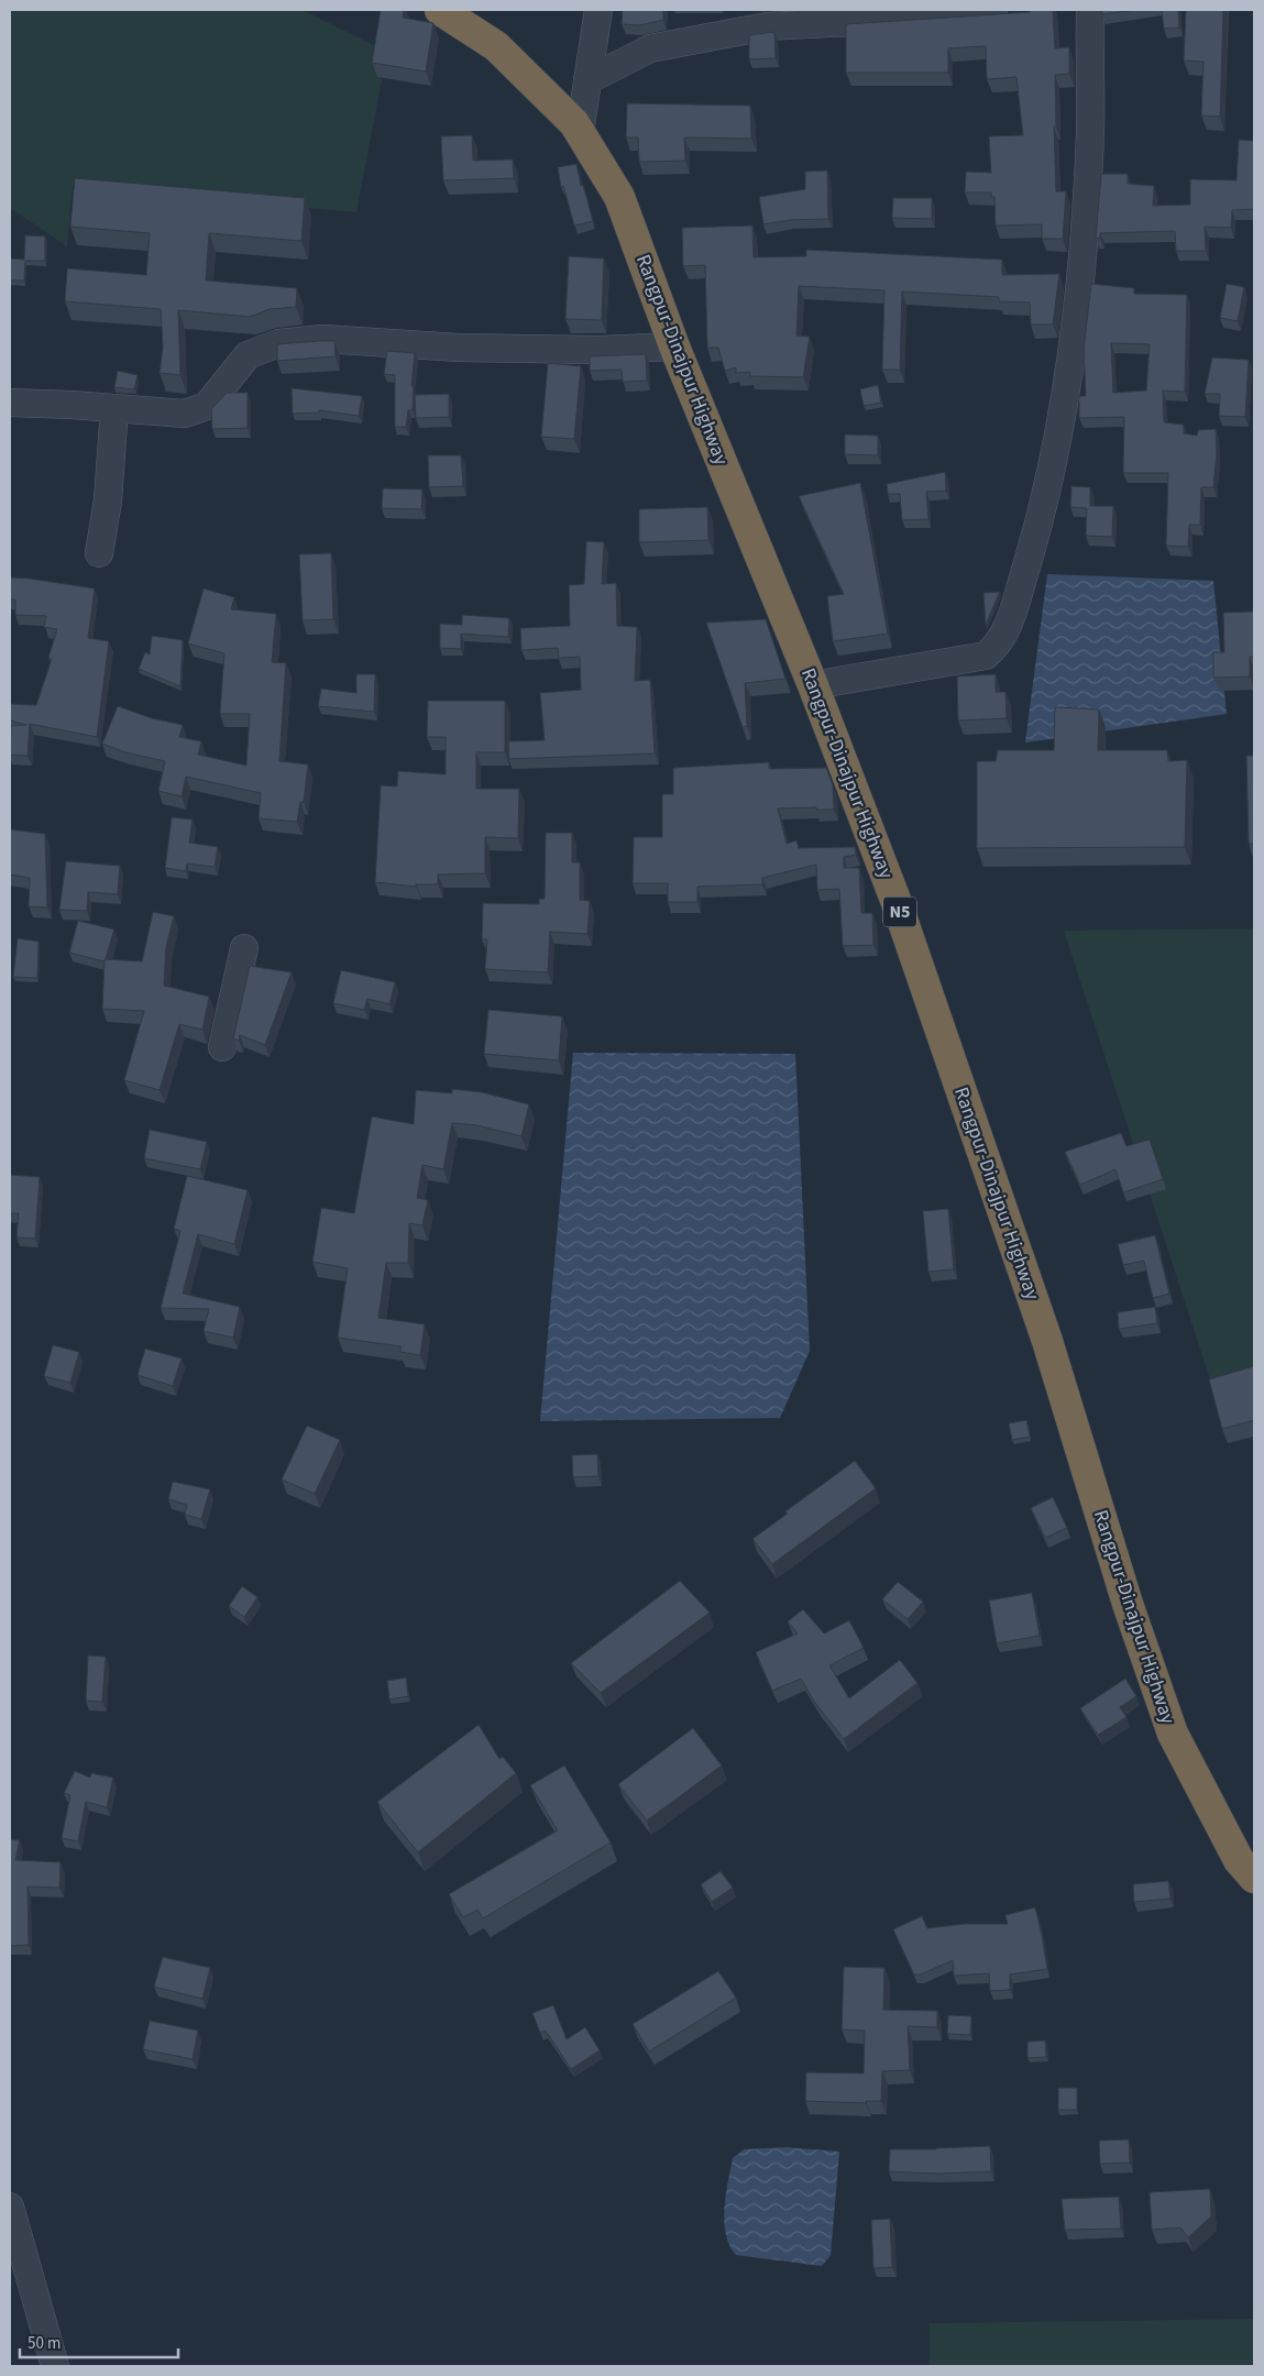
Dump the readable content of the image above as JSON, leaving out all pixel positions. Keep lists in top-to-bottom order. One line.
{"streets":{"highway":["Rangpur-Dinajpur Highway","N5"]},"scale_bar":"50 m"}
